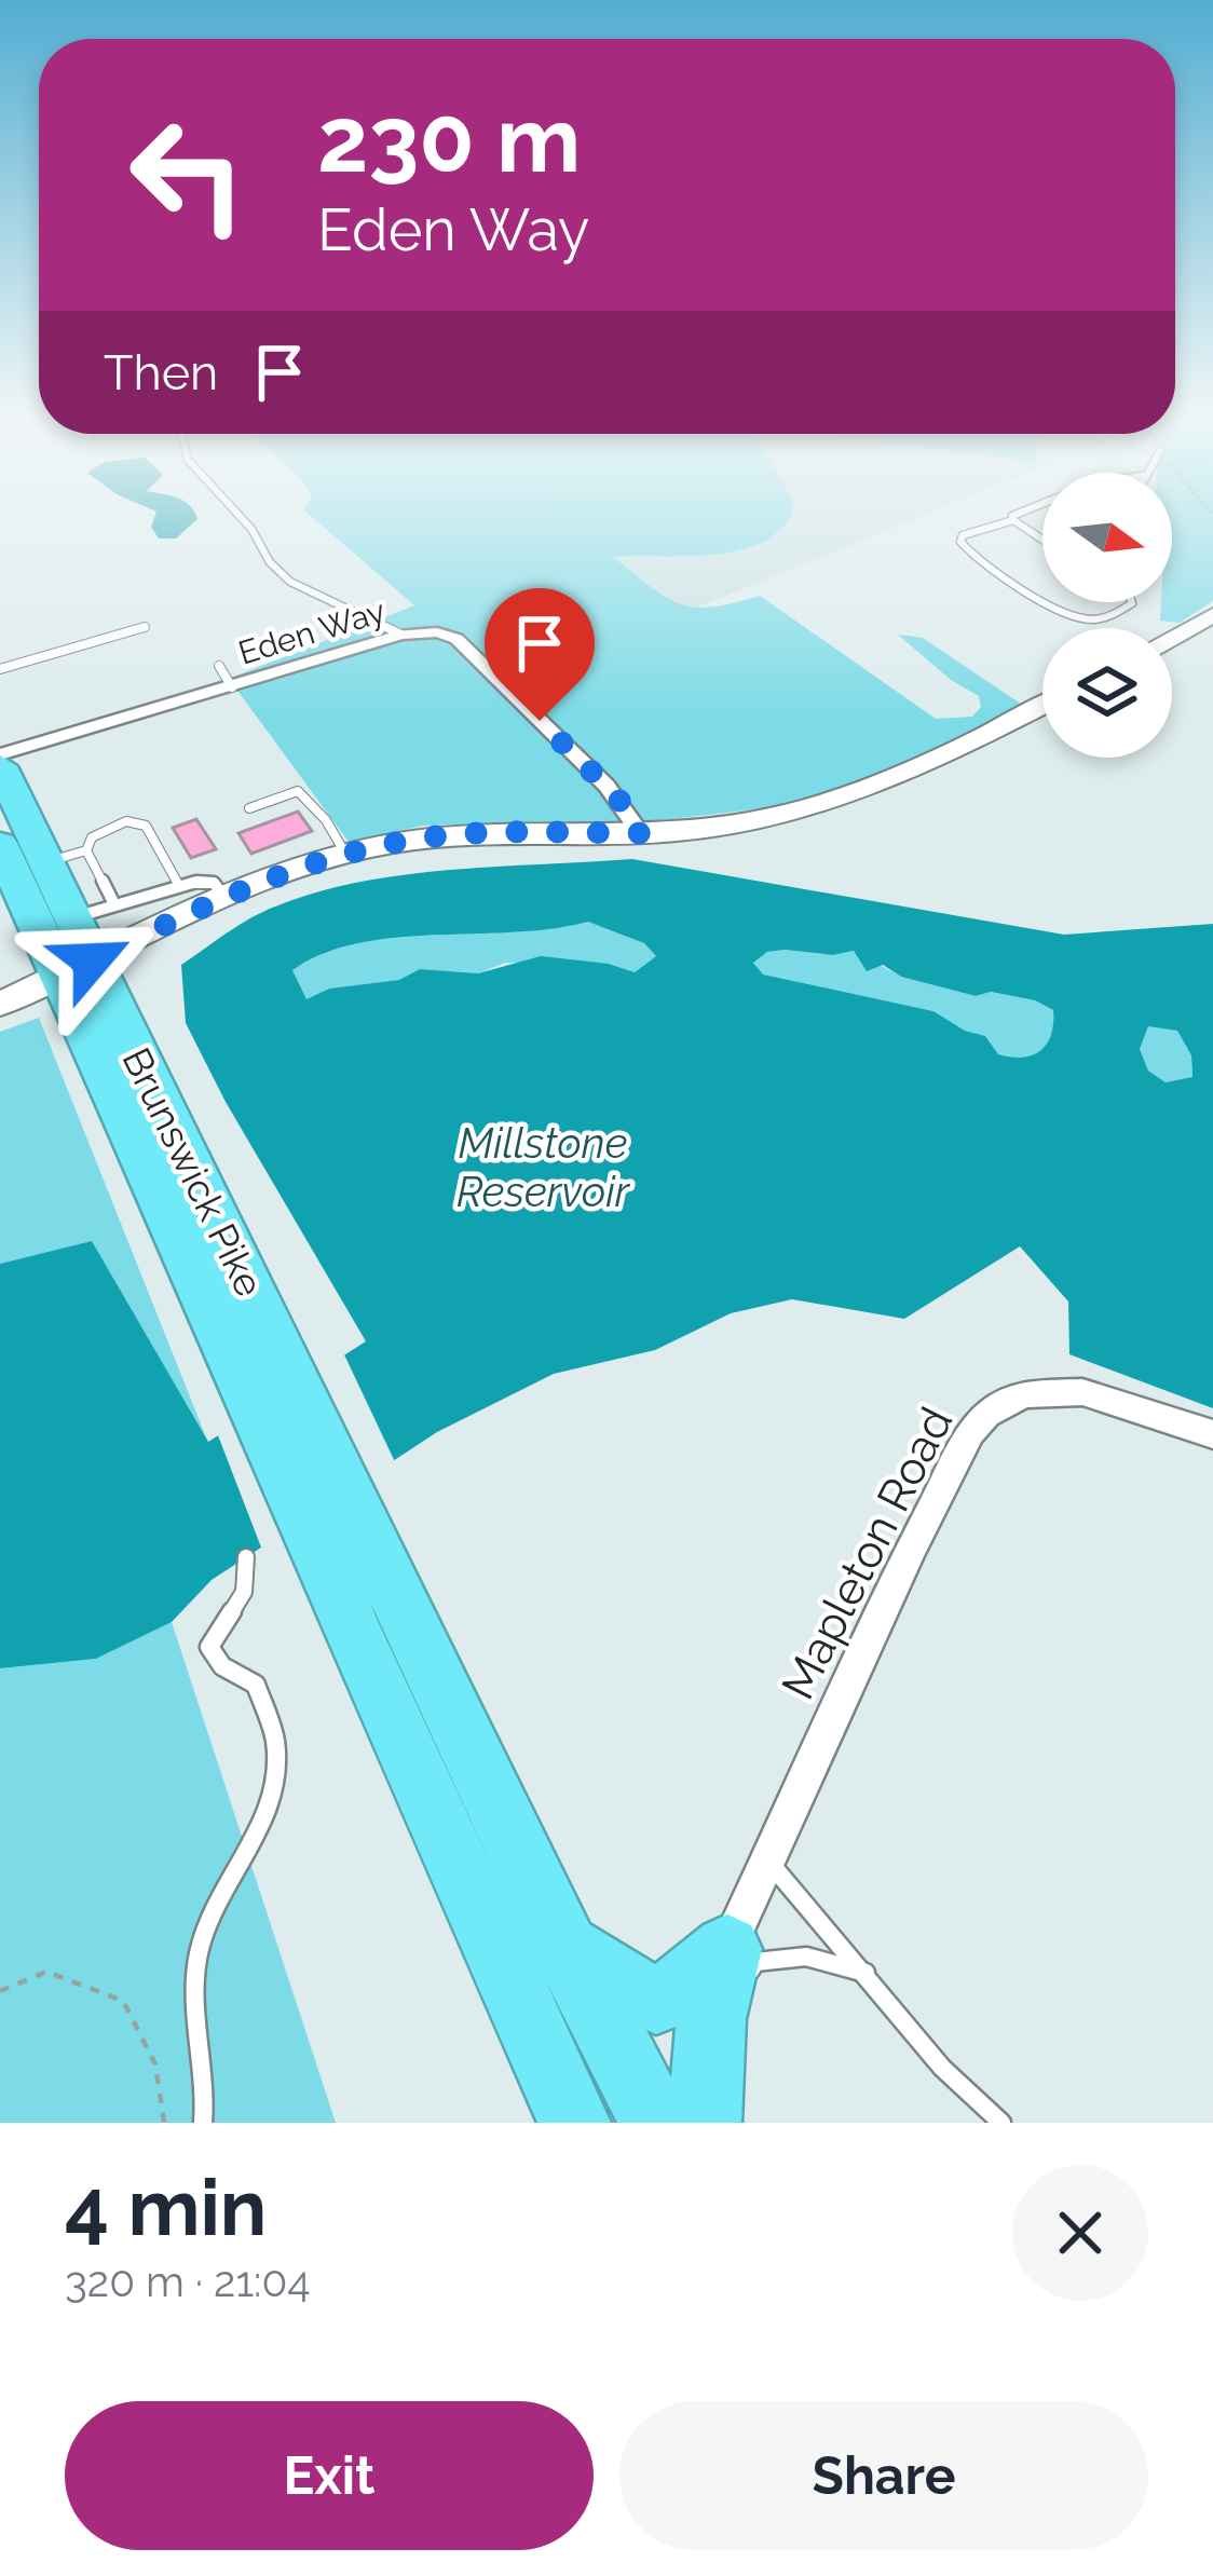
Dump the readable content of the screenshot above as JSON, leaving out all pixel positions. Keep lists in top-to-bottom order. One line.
{"streets":{"highway":["Brunswick Pike"],"street":["Eden Way","Mapleton Road"]},"water":["Millstone Reservoir"],"north":"right","page":{"turn":["230 m","Eden Way"],"then":"Then","heading":["4 min","320 m · 21:04"],"buttons":["Exit","Share"]}}
